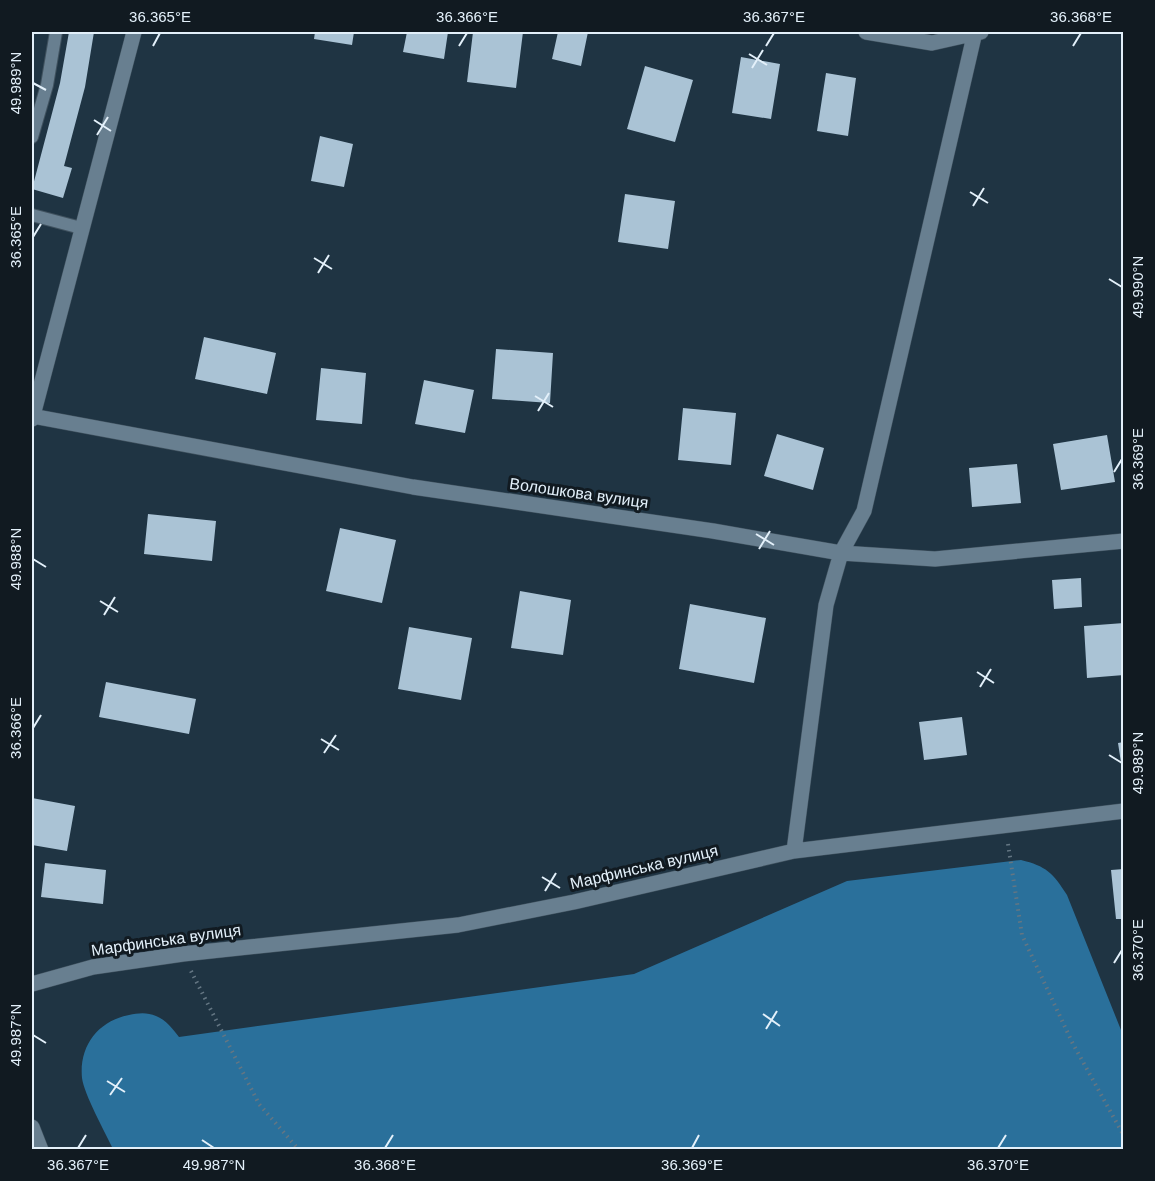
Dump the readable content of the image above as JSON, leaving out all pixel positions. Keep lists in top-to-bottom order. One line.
{"streets":{"street":["Волошкова вулиця","Марфинська вулиця"]},"coordinates":["36.365°E","36.366°E","36.367°E","36.368°E","49.989°N","49.990°N","36.369°E","49.988°N","36.370°E","49.987°N"]}
